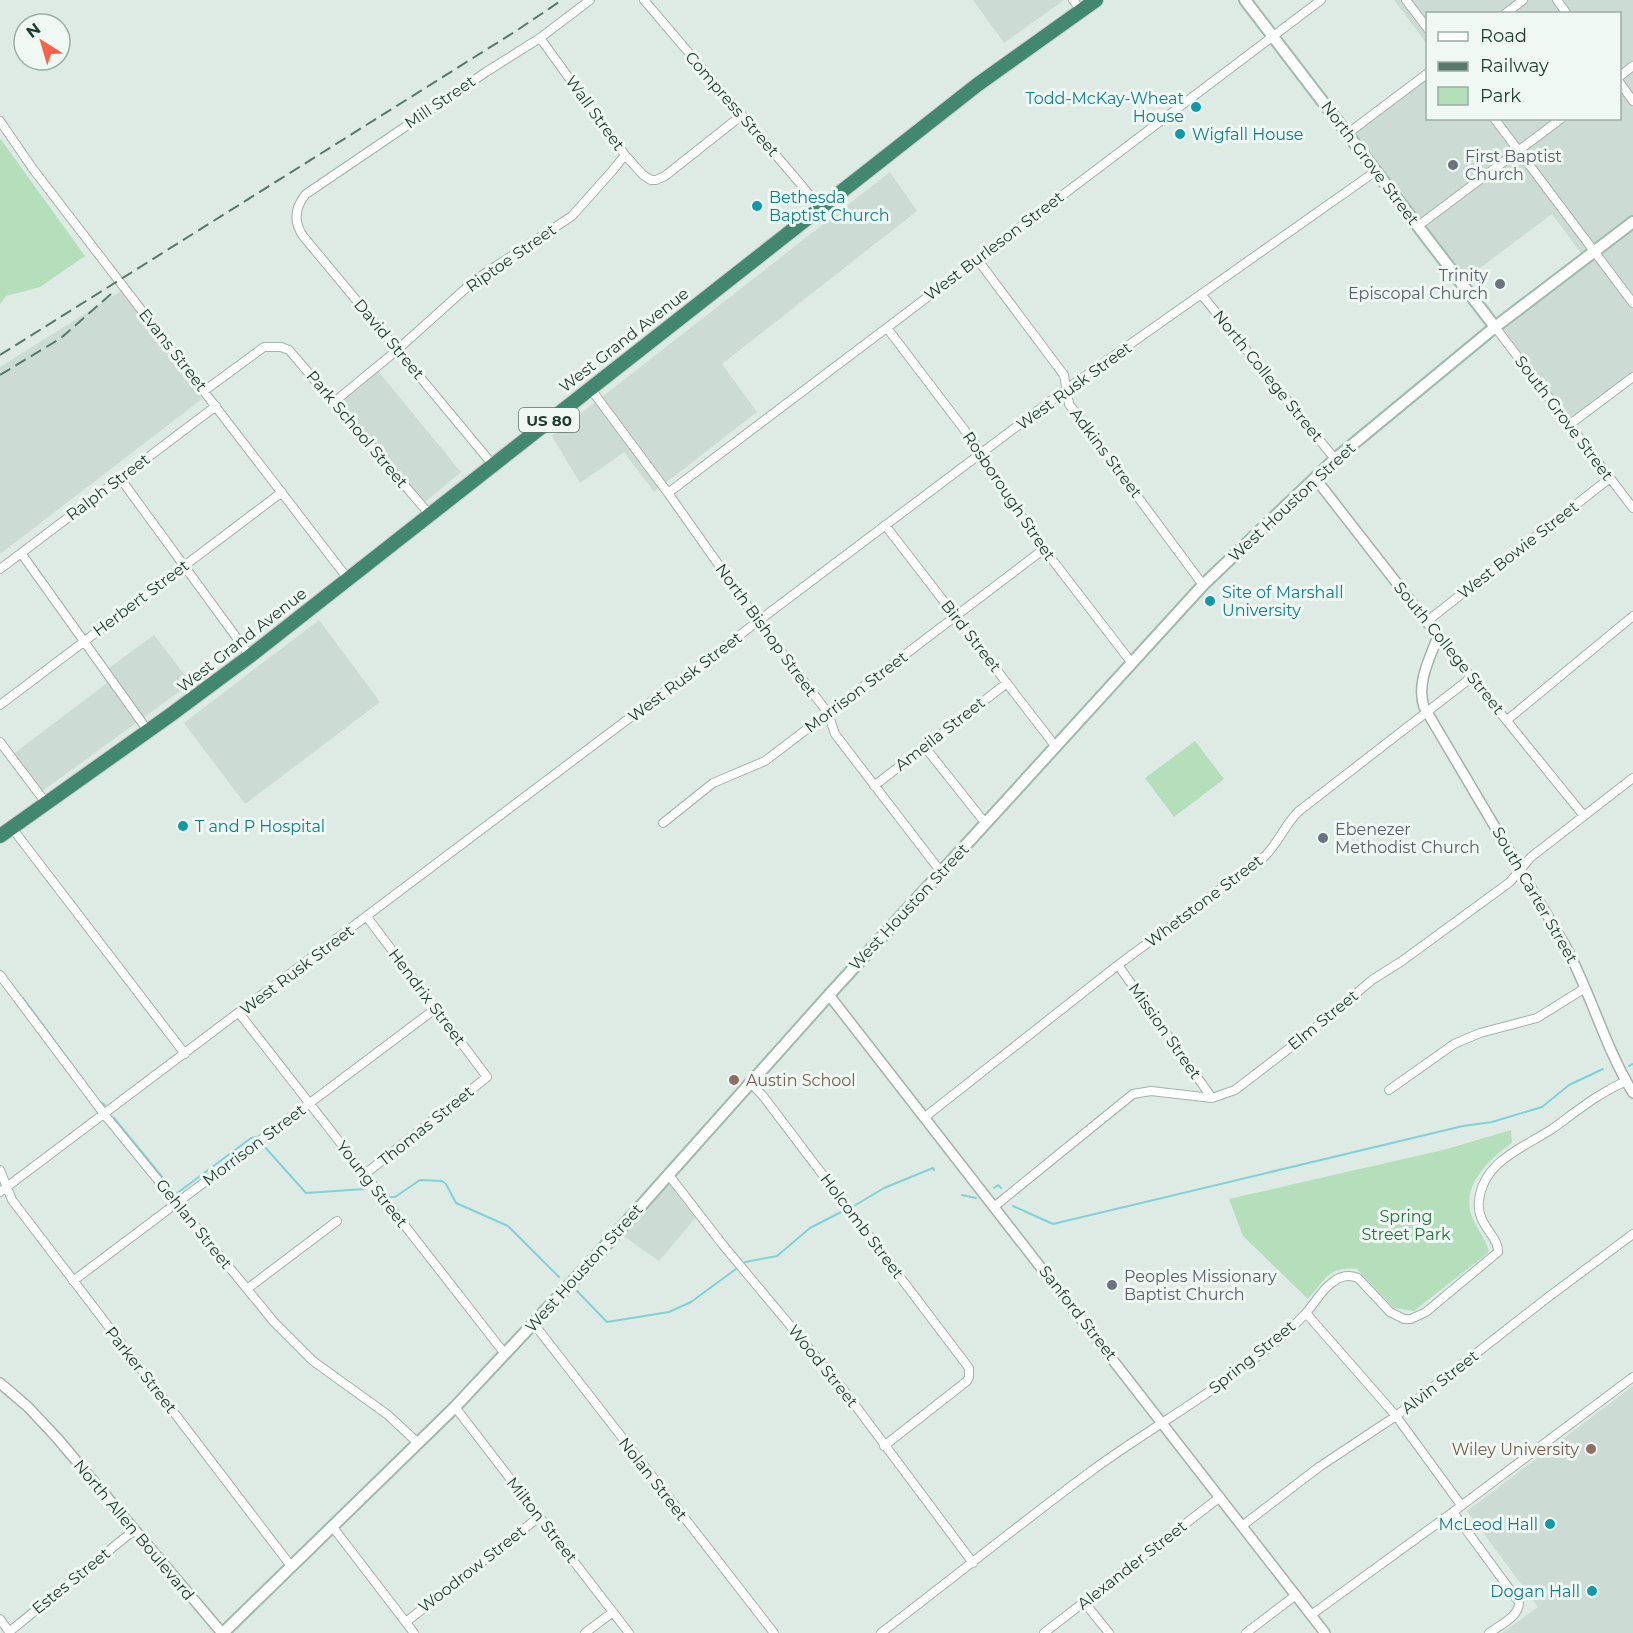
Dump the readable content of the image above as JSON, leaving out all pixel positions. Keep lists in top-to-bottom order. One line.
{"streets":{"highway":["West Grand Avenue","US 80"],"main road":["North Grove Street","West Houston Street"],"street":["Mill Street","Compress Street","Wall Street","West Burleson Street","Riptoe Street","David Street","Evans Street","North College Street","West Rusk Street","South Grove Street","Park School Street","Adkins Street","Ralph Street","Rosborough Street","West Bowie Street","Herbert Street","North Bishop Street","Bird Street","South College Street","Morrison Street","Ameila Street","South Carter Street","Whetstone Street","Hendrix Street","Elm Street","Mission Street","Thomas Street","Young Street","Gehlan Street","Holcomb Street","Sanford Street","Spring Street","Wood Street","Parker Street","Alvin Street","Nolan Street","Milton Street","North Allen Boulevard","Alexander Street","Woodrow Street","Estes Street"]},"crossings":[["Mill Street","Wall Street"],["Mill Street","David Street"],["Compress Street","Wall Street"],["Compress Street","West Grand Avenue"],["Wall Street","Riptoe Street"],["North Grove Street","West Burleson Street"],["North Grove Street","West Rusk Street"],["North Grove Street","South Grove Street"],["North Grove Street","West Houston Street"],["West Burleson Street","Adkins Street"],["West Burleson Street","Rosborough Street"],["West Burleson Street","North Bishop Street"],["Riptoe Street","David Street"],["Riptoe Street","Park School Street"],["David Street","West Grand Avenue"],["West Grand Avenue","Evans Street"],["West Grand Avenue","Park School Street"],["West Grand Avenue","North Bishop Street"],["Evans Street","Park School Street"],["Evans Street","Ralph Street"],["Evans Street","Herbert Street"],["North College Street","West Rusk Street"],["North College Street","West Houston Street"],["West Rusk Street","Adkins Street"],["West Rusk Street","Rosborough Street"],["West Rusk Street","North Bishop Street"],["West Rusk Street","Bird Street"],["West Rusk Street","Hendrix Street"],["West Rusk Street","Young Street"],["West Rusk Street","Gehlan Street"],["West Rusk Street","Parker Street"],["South Grove Street","West Houston Street"],["South Grove Street","West Bowie Street"],["Adkins Street","West Houston Street"],["Rosborough Street","West Houston Street"],["Rosborough Street","Morrison Street"],["West Houston Street","North Bishop Street"],["West Houston Street","Bird Street"],["West Houston Street","South College Street"],["West Houston Street","Young Street"],["West Houston Street","Gehlan Street"],["West Houston Street","Holcomb Street"],["West Houston Street","Sanford Street"],["West Houston Street","Wood Street"],["West Houston Street","Parker Street"],["West Houston Street","Nolan Street"],["West Houston Street","Milton Street"],["West Houston Street","North Allen Boulevard"],["West Bowie Street","South College Street"],["North Bishop Street","Morrison Street"],["North Bishop Street","Ameila Street"],["Bird Street","Morrison Street"],["Bird Street","Ameila Street"],["South College Street","South Carter Street"],["South College Street","Whetstone Street"],["South College Street","Elm Street"],["Morrison Street","Hendrix Street"],["Morrison Street","Young Street"],["Morrison Street","Gehlan Street"],["Morrison Street","Parker Street"],["South Carter Street","Whetstone Street"],["South Carter Street","Elm Street"],["South Carter Street","Spring Street"],["Whetstone Street","Mission Street"],["Whetstone Street","Sanford Street"],["Hendrix Street","Thomas Street"],["Elm Street","Mission Street"],["Thomas Street","Young Street"],["Holcomb Street","Wood Street"],["Sanford Street","Spring Street"],["Sanford Street","Alvin Street"],["Sanford Street","Alexander Street"],["Spring Street","Wood Street"],["Milton Street","Woodrow Street"],["North Allen Boulevard","Estes Street"]],"parks":["Spring Street Park"],"places":["Todd-McKay-Wheat House","Wigfall House","First Baptist Church","Bethesda Baptist Church","Trinity Episcopal Church","Site of Marshall University","T and P Hospital","Ebenezer Methodist Church","Austin School","Peoples Missionary Baptist Church","Wiley University","McLeod Hall","Dogan Hall"],"legend":["Road","Railway","Park"],"north":"top left"}
